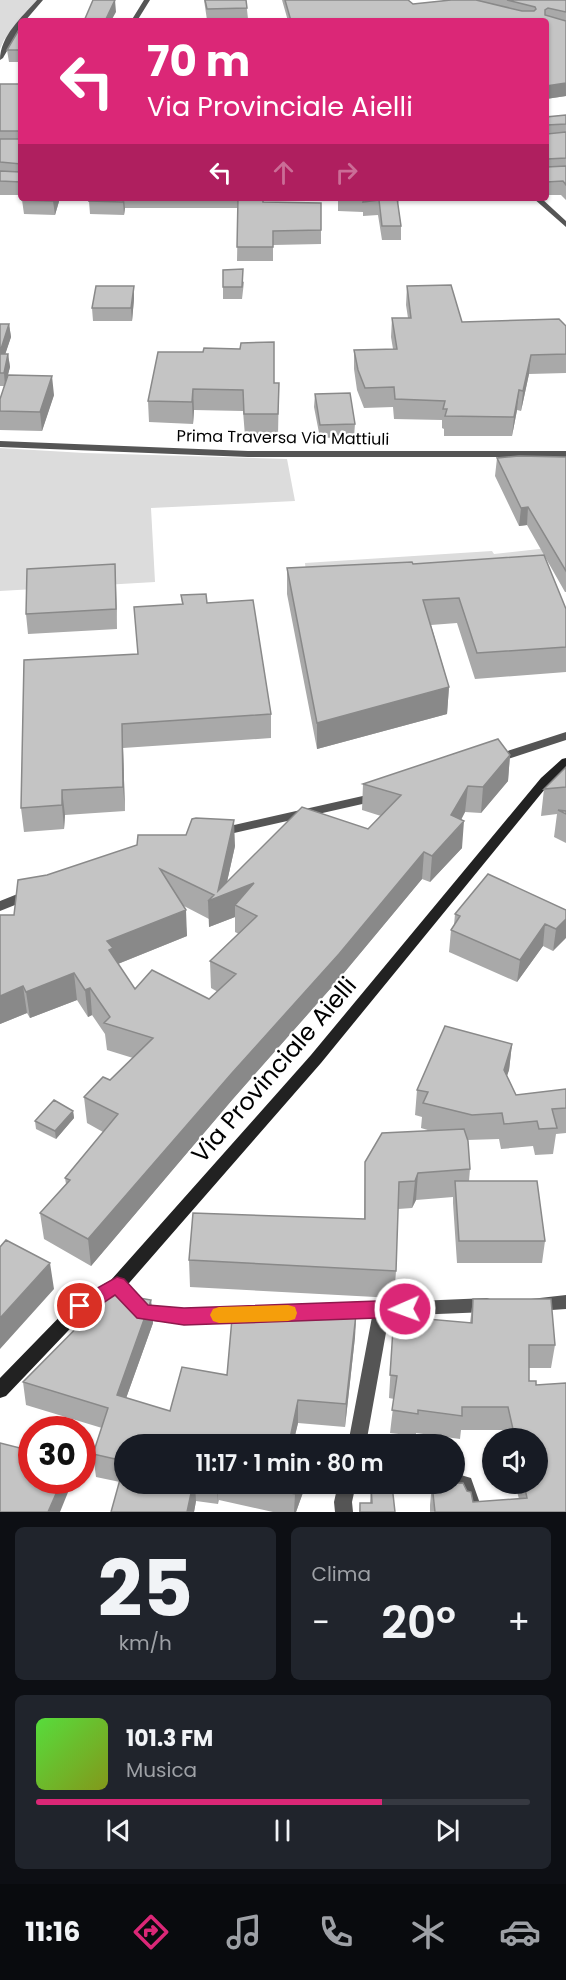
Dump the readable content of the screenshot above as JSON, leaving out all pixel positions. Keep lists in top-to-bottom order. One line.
{"streets":{"street":["Prima Traversa Via Mattiuli","Via Provinciale Aielli"]},"page":{"turn":["70 m","Via Provinciale Aielli"],"limit":"30","trip":"11:17 · 1 min · 80 m","tile":[["25","km/h"],"Clima"],"heat":["−","20°","+"],"song":["101.3 FM","Musica"],"tabs":"11:16"}}
